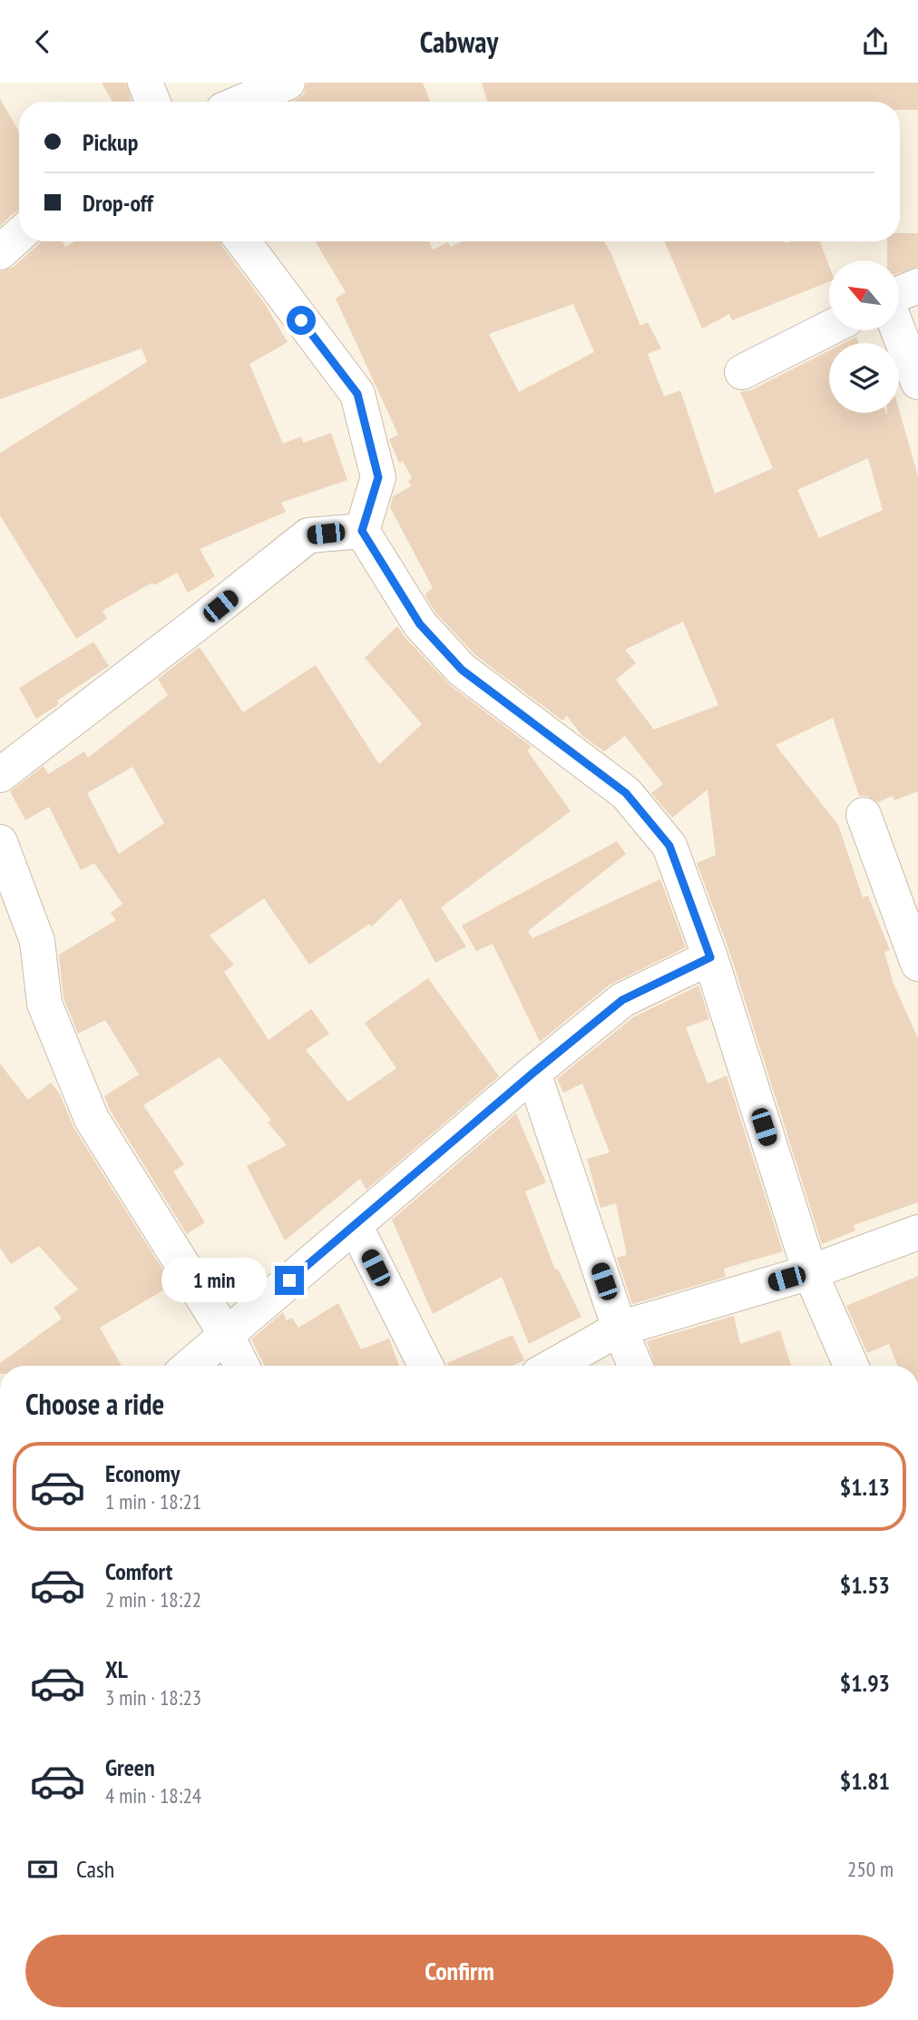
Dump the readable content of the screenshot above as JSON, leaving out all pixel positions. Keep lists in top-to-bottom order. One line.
{"north":"top left","page":{"header":"Cabway","banner":["Pickup","Drop-off"],"bubble":"1 min","heading":"Choose a ride","list":[{"name":"Economy","note":"1 min · 18:21","value":"$1.13"},{"name":"Comfort","note":"2 min · 18:22","value":"$1.53"},{"name":"XL","note":"3 min · 18:23","value":"$1.93"},{"name":"Green","note":"4 min · 18:24","value":"$1.81"}],"pay":["Cash","250 m"],"buttons":"Confirm"}}
